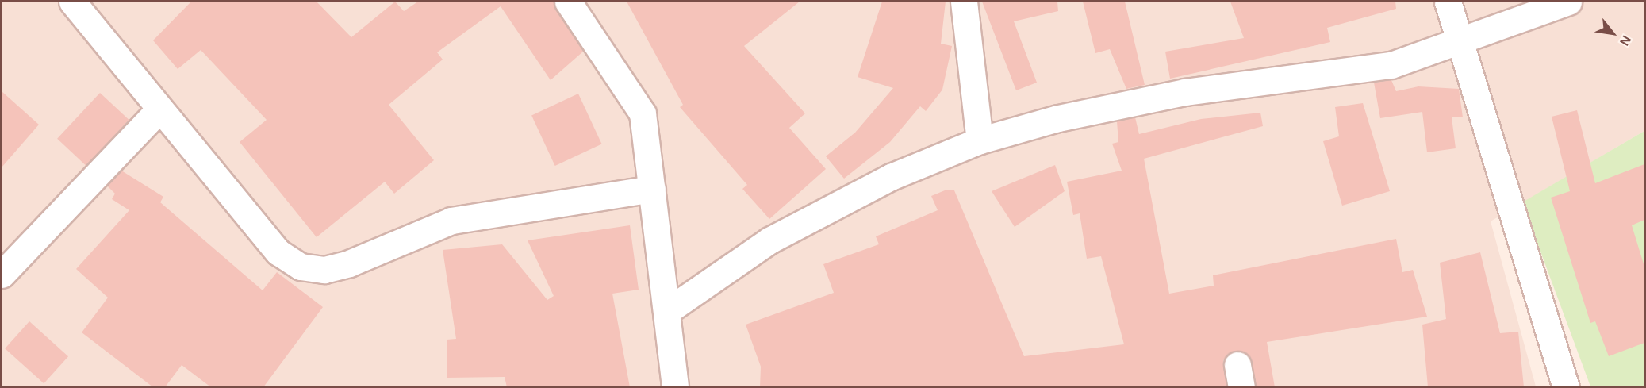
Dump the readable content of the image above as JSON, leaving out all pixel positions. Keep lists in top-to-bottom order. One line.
{"north":"bottom right"}
